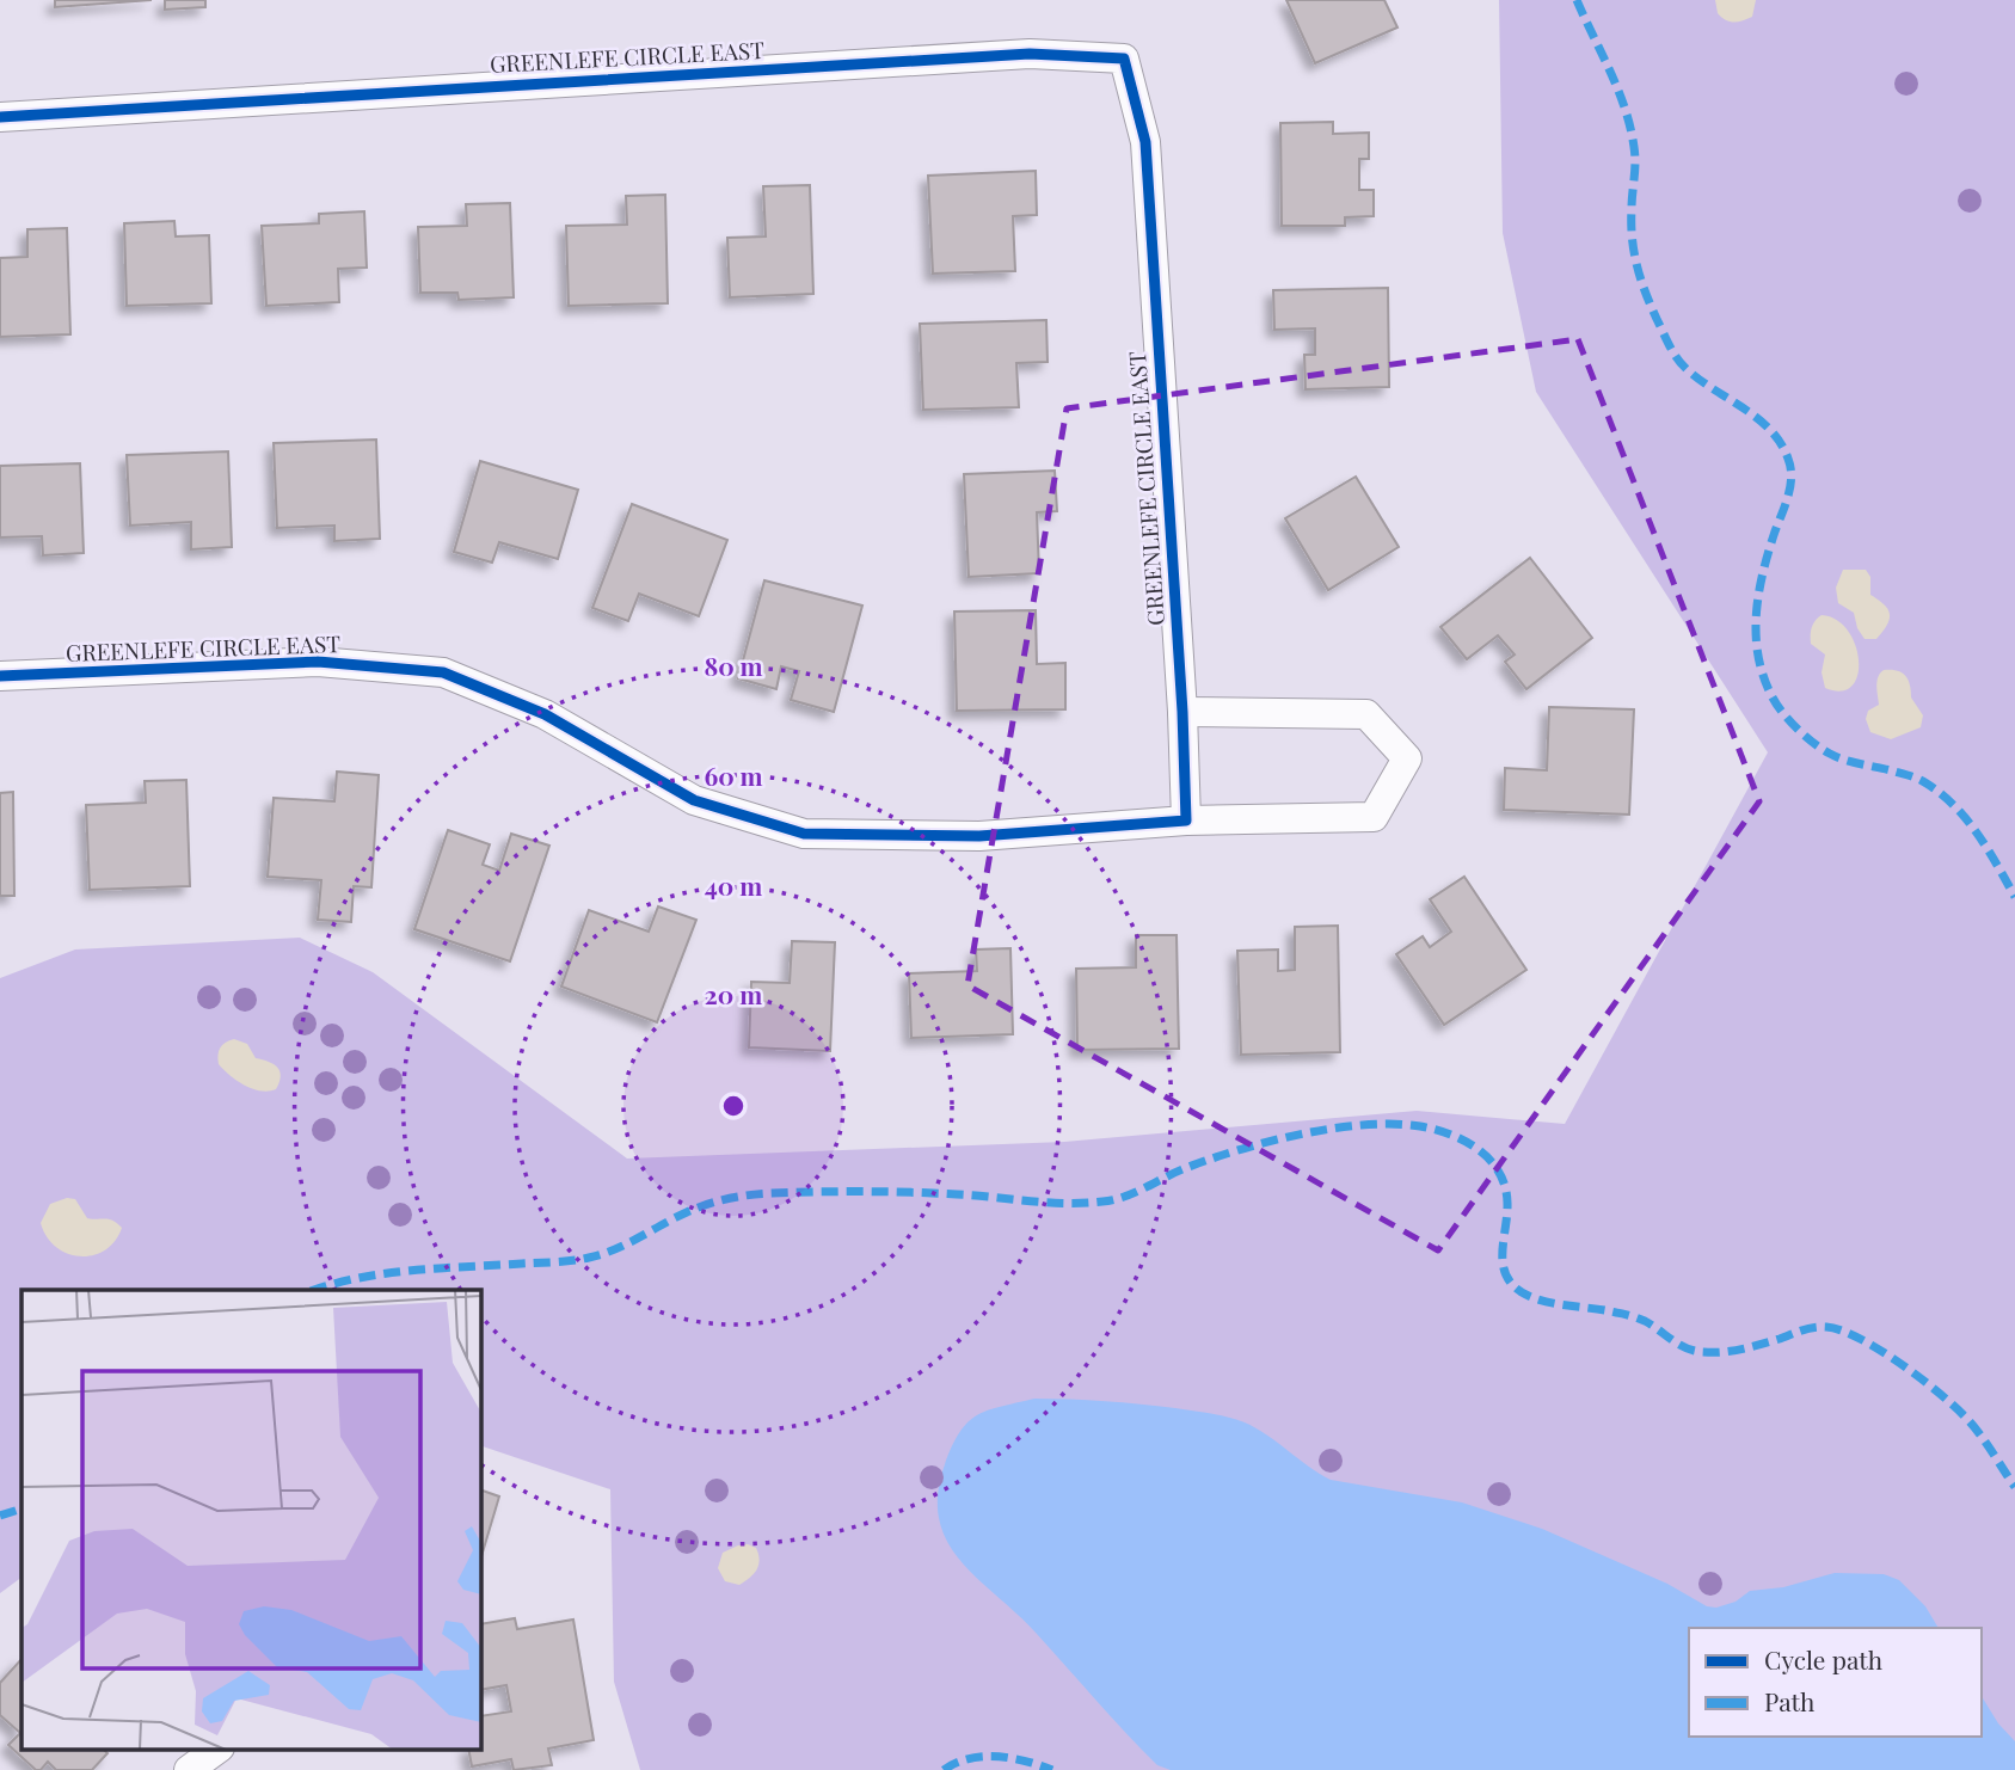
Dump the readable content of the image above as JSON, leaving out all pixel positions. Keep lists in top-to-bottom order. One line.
{"streets":{"street":["GREENLEFE CIRCLE EAST"]},"legend":["Cycle path","Path"],"rings":["80 m","60 m","40 m","20 m"]}
